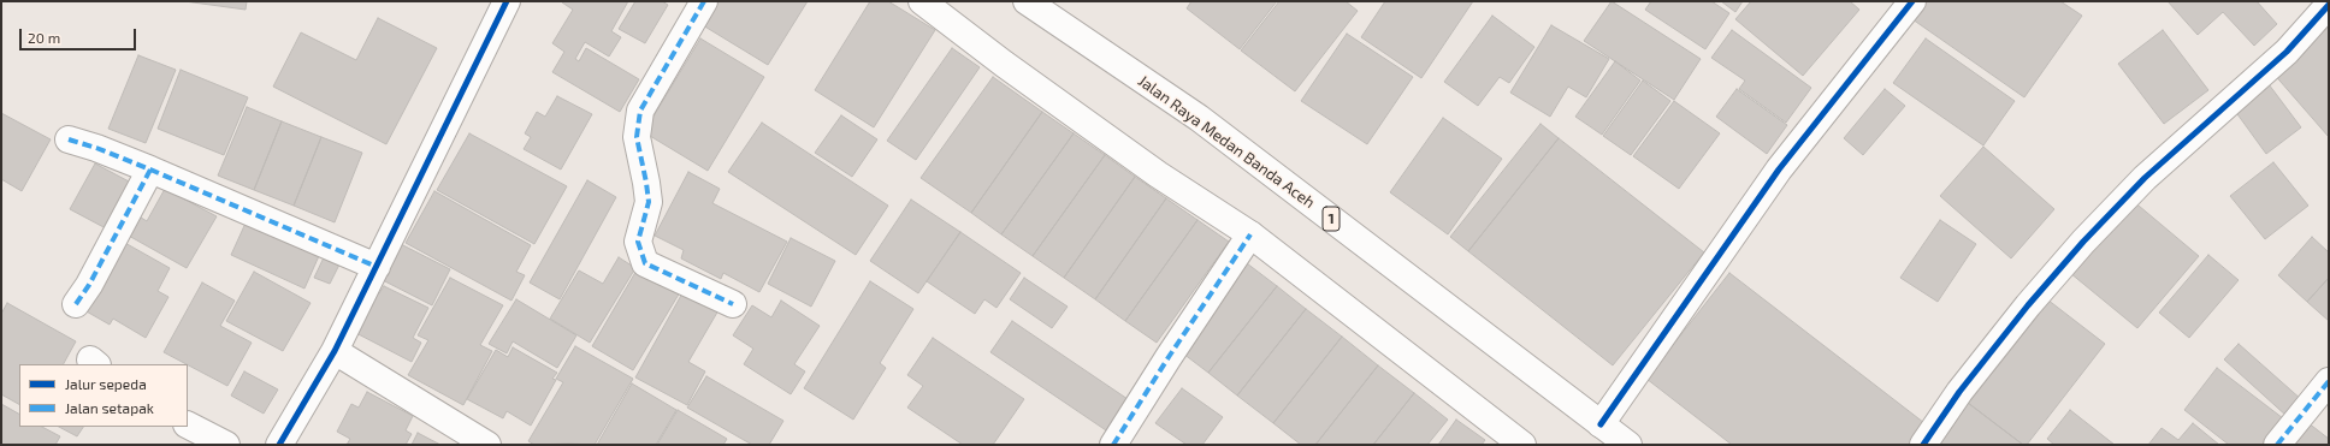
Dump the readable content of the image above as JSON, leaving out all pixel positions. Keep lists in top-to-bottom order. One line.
{"streets":{"main road":["Jalan Raya Medan Banda Aceh","1"]},"legend":["Jalur sepeda","Jalan setapak"],"scale_bar":"20 m"}
